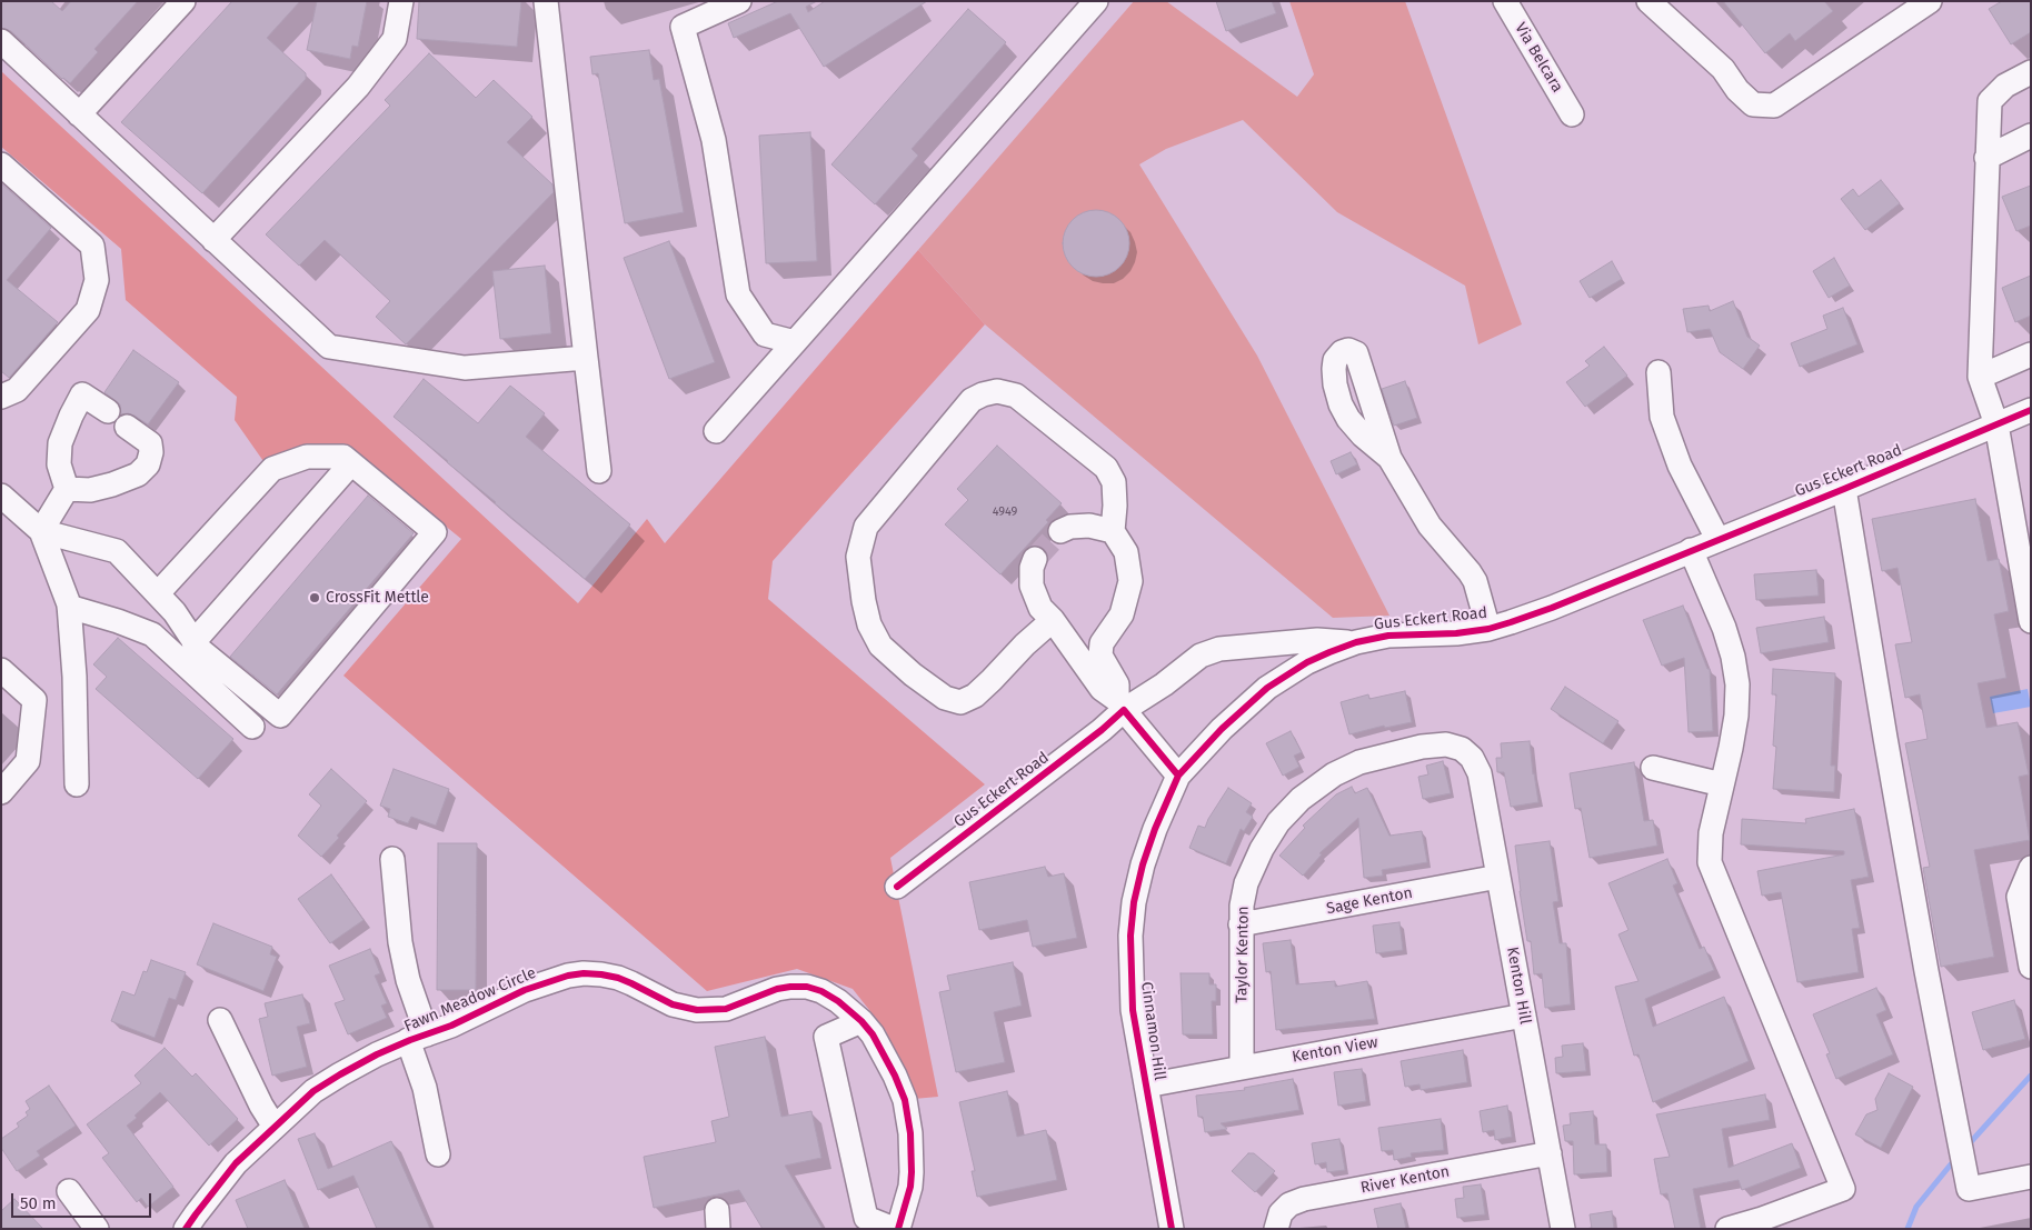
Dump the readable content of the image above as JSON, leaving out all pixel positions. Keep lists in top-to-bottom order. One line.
{"streets":{"street":["Via Belcara","Gus Eckert Road","Sage Kenton","Taylor Kenton","Kenton Hill","Fawn Meadow Circle","Cinnamon Hill","Kenton View","River Kenton"]},"crossings":[["Gus Eckert Road","Cinnamon Hill"],["Sage Kenton","Taylor Kenton"],["Sage Kenton","Kenton Hill"],["Taylor Kenton","Kenton Hill"],["Taylor Kenton","Kenton View"],["Kenton Hill","Kenton View"],["Kenton Hill","River Kenton"],["Cinnamon Hill","Kenton View"]],"places":["CrossFit Mettle"],"house_numbers":["4949"],"scale_bar":"50 m"}
